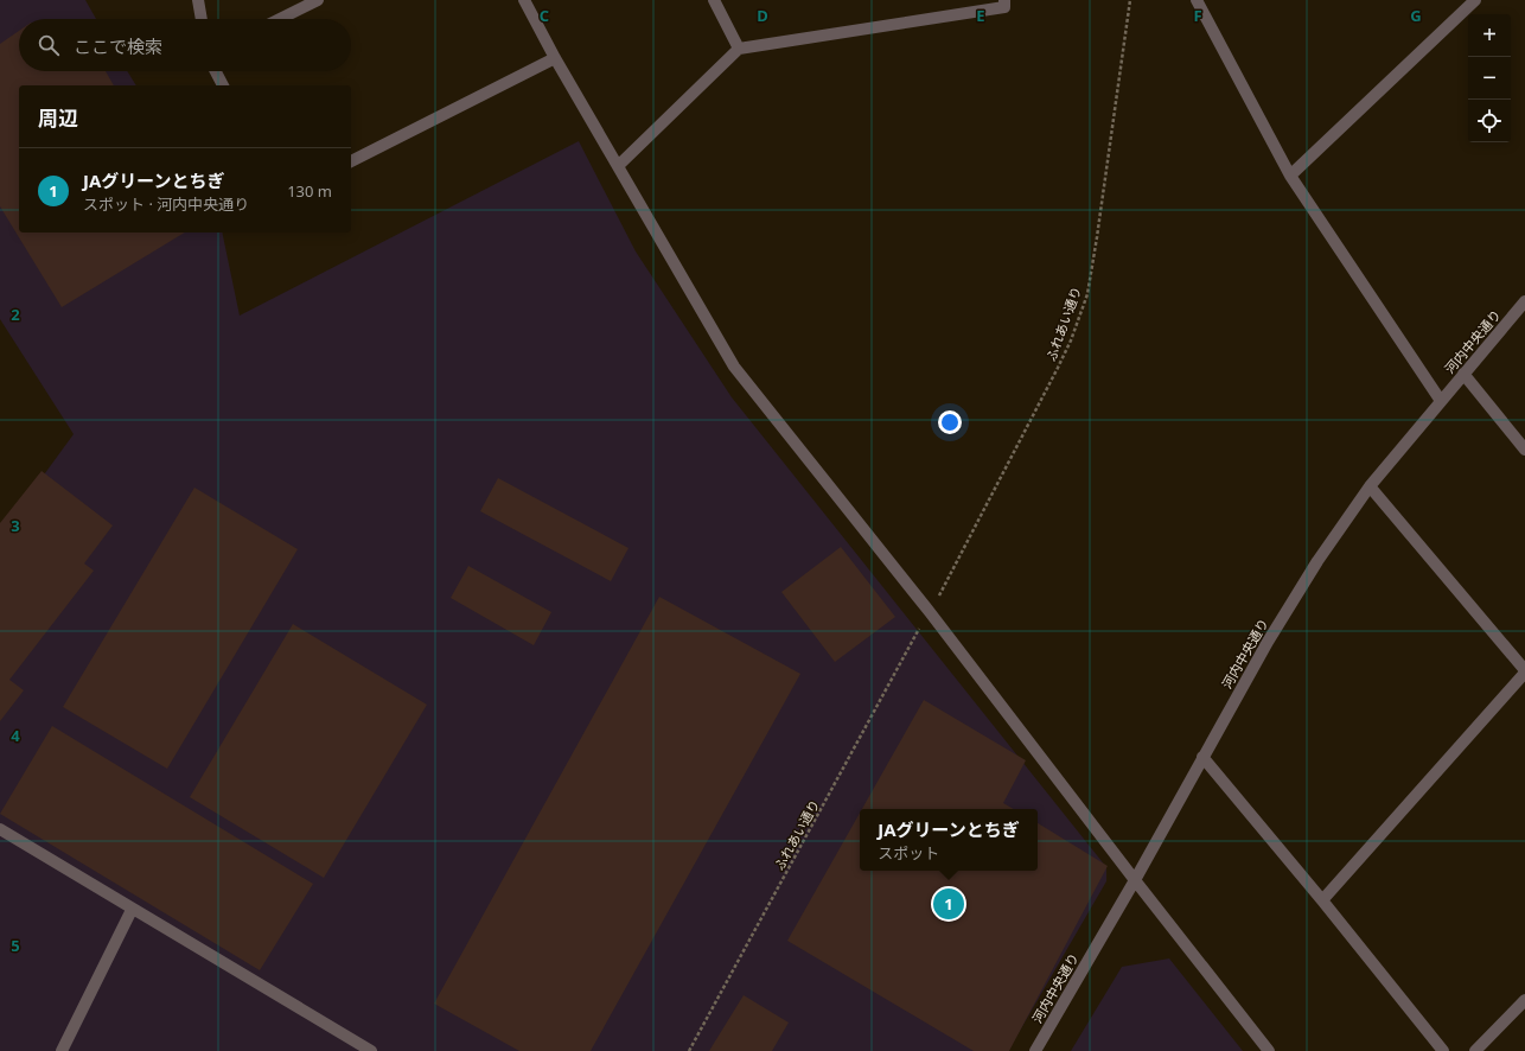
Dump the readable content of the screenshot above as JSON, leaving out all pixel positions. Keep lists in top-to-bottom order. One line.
{"streets":{"street":["河内中央通り"],"path":["ふれあい通り"]},"page":{"map_buttons":["+","−"],"search":"ここで検索","heading":"周辺","list":[{"mark":"1","name":"JAグリーンとちぎ","note":"スポット · 河内中央通り","value":"130 m"}],"popup":["JAグリーンとちぎ","スポット"],"pins":"1"},"grid":{"columns":["C","D","E","F","G"],"rows":["2","3","4","5"]}}
